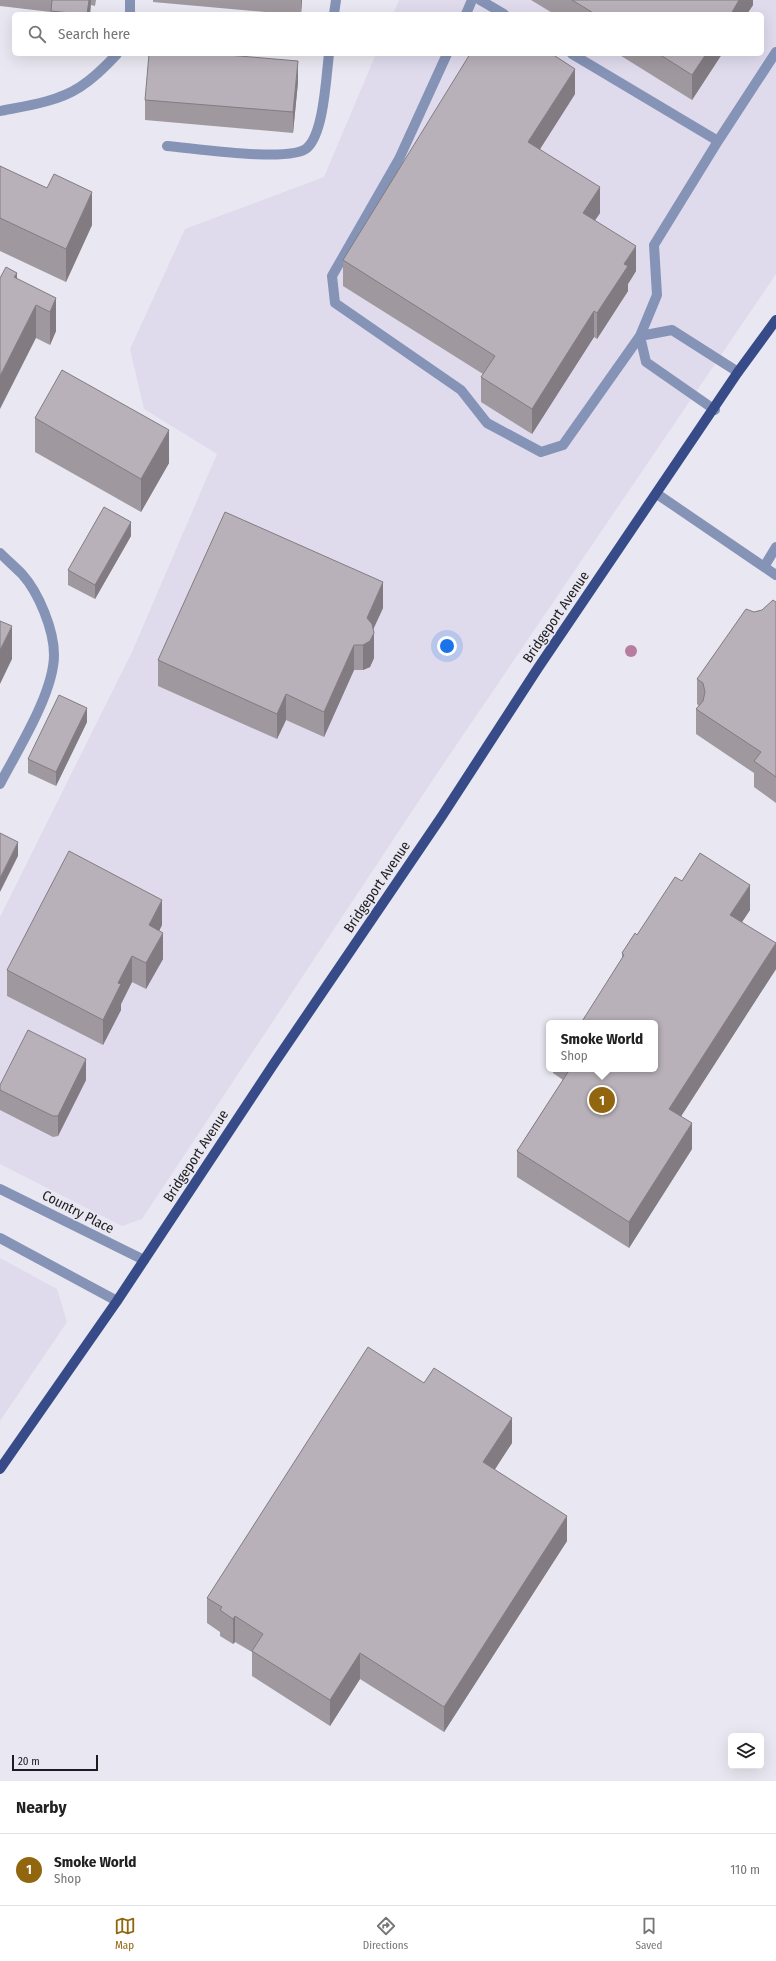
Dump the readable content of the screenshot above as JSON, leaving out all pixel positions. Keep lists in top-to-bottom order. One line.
{"streets":{"main road":["Bridgeport Avenue"],"street":["Country Place"]},"crossings":[["Bridgeport Avenue","Country Place"]],"scale_bar":"20 m","page":{"search":"Search here","popup":["Smoke World","Shop"],"pins":"1","scale":"20 m","heading":"Nearby","list":[{"mark":"1","name":"Smoke World","note":"Shop","value":"110 m"}],"nav":["Map","Directions","Saved"]}}
